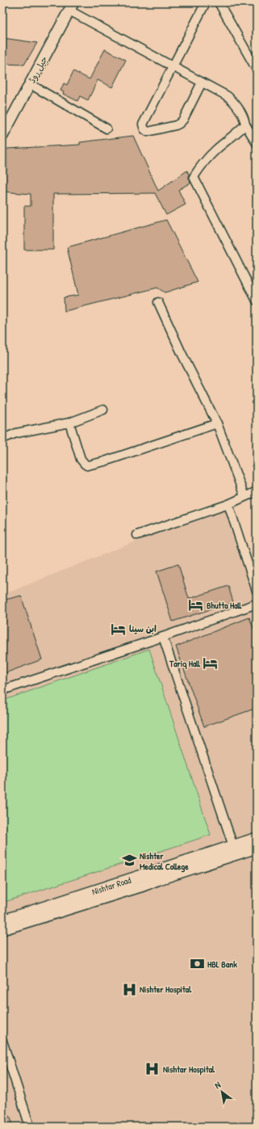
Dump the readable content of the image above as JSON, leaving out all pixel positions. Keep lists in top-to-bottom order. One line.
{"streets":{"main road":["جیل روڈ","Nishtar Road"]},"places":{"hotel":["Bhutta Hall","ابن سینا","Tariq Hall"],"school or university":["Nishter Medical College"],"bank":["HBL Bank"],"hospital":["Nishter Hospital","Nishtar Hospital"]},"north":"top left"}
